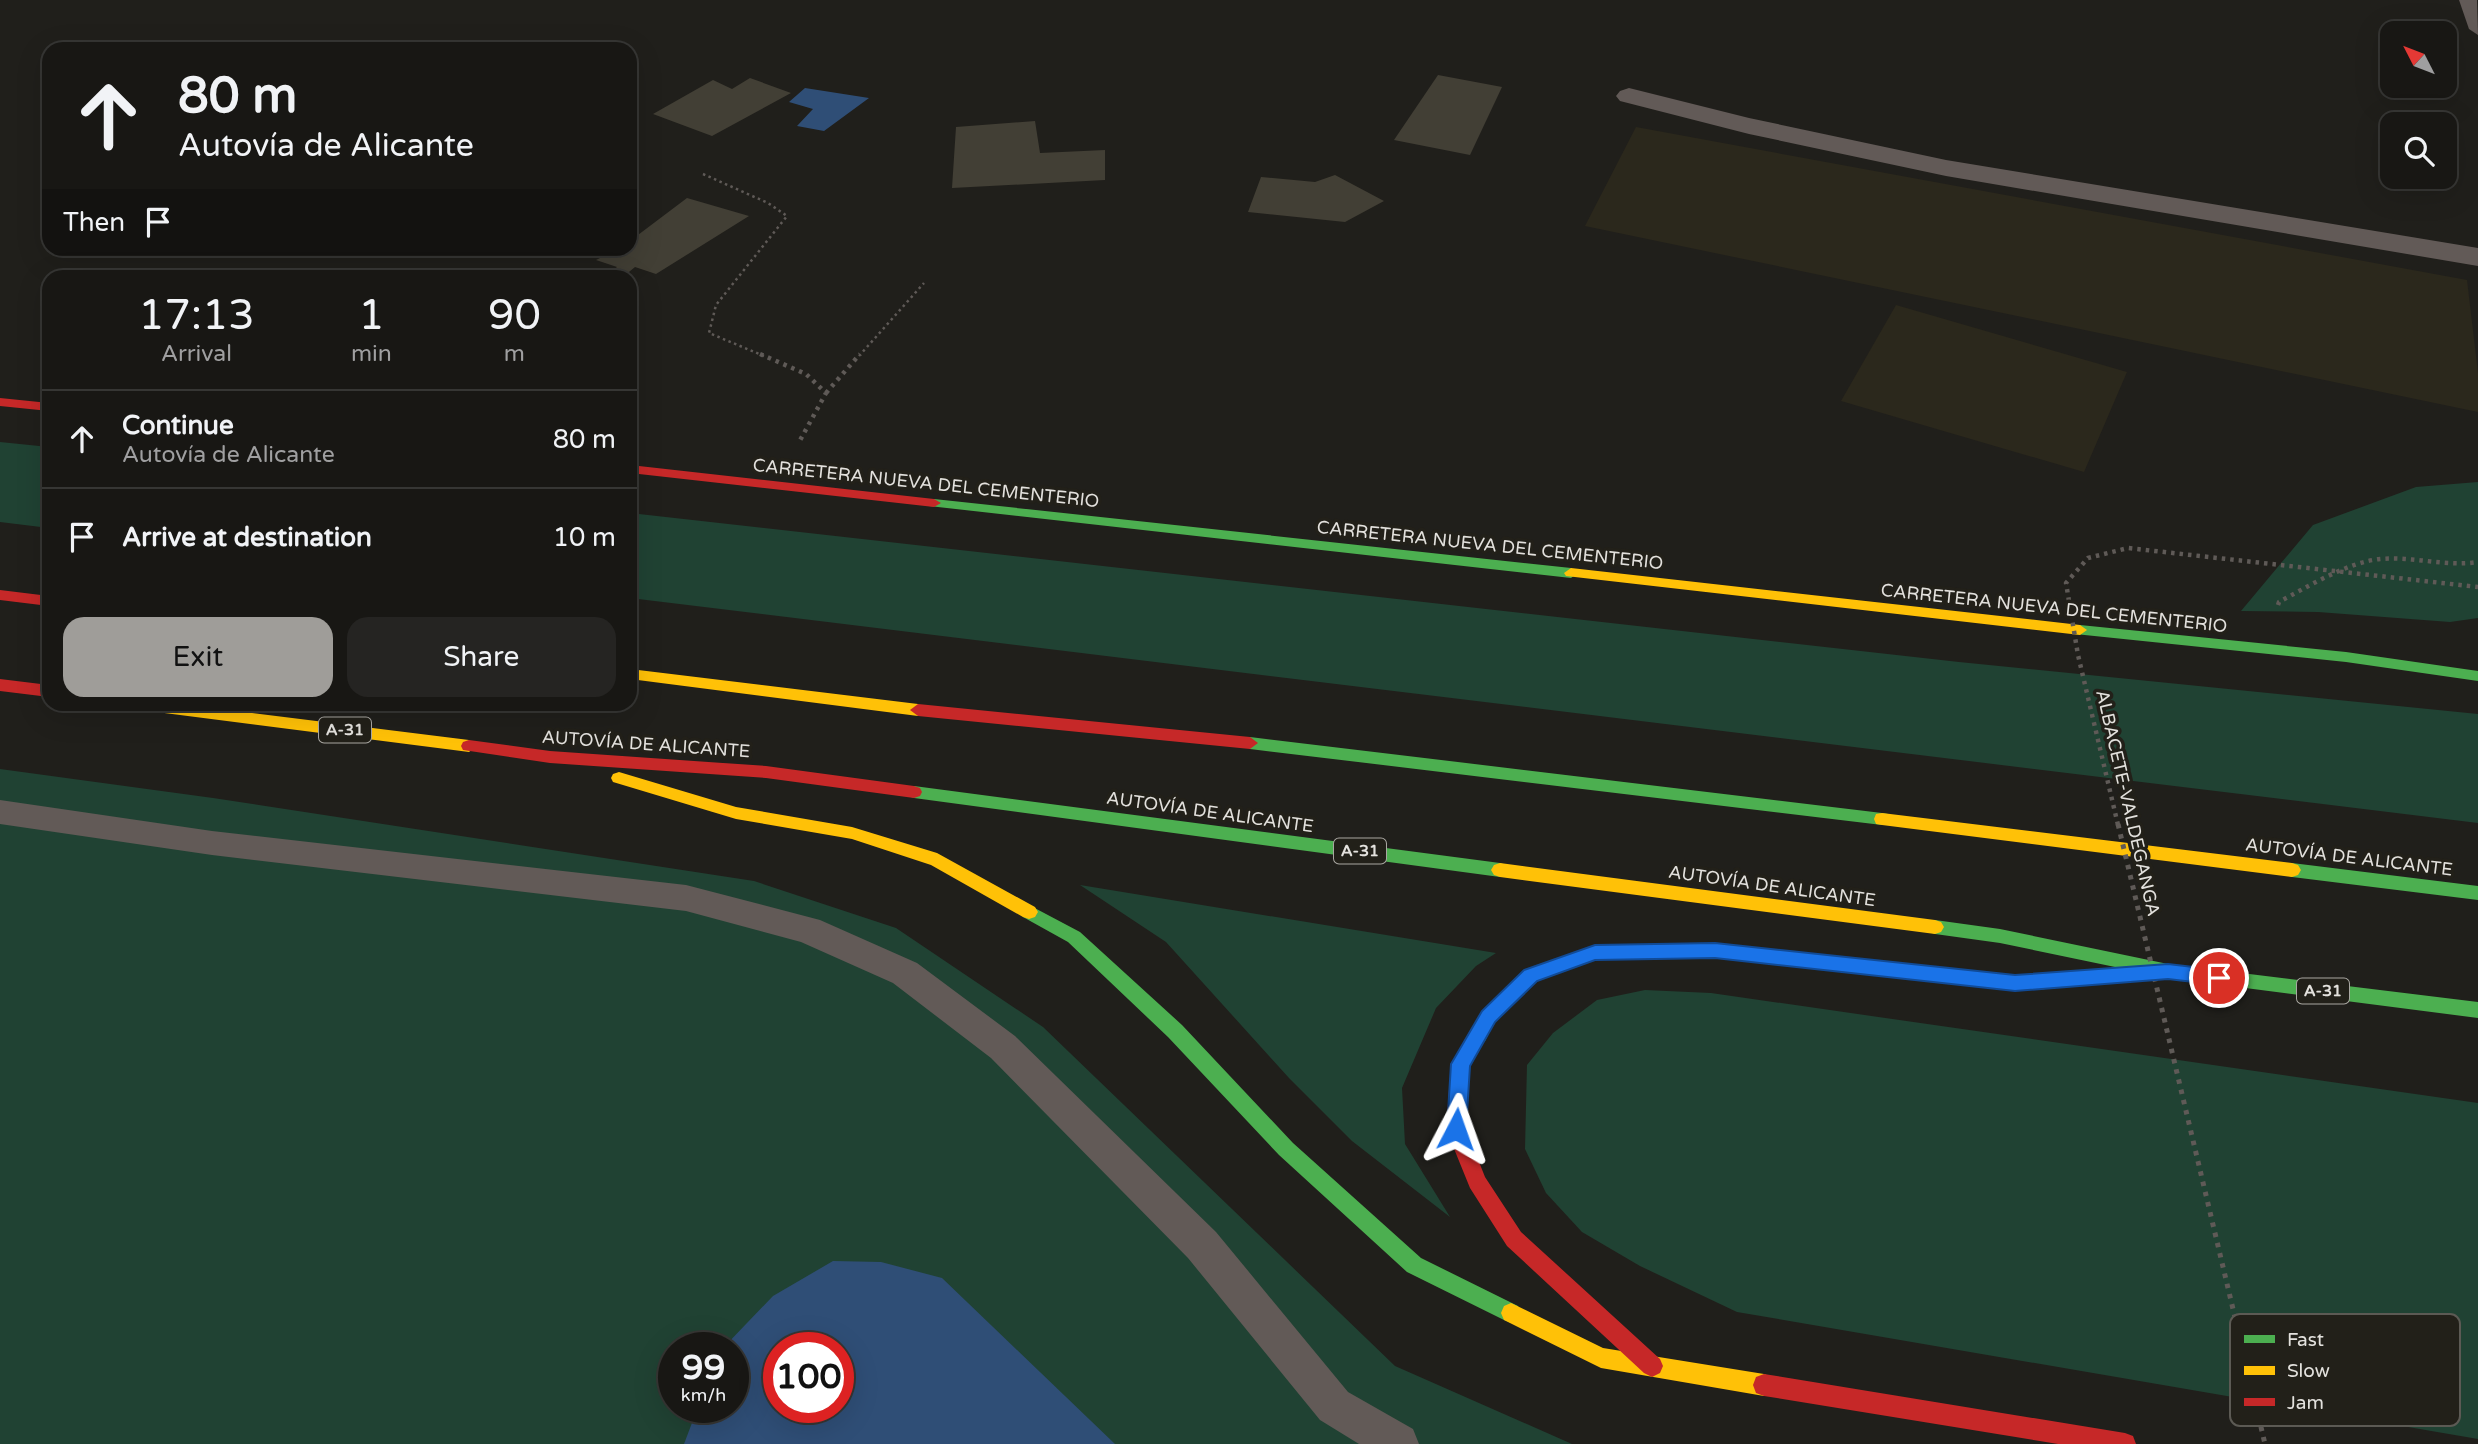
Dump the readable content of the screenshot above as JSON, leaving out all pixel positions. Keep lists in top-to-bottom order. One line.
{"streets":{"main road":["CARRETERA NUEVA DEL CEMENTERIO","A-31","AUTOVÍA DE ALICANTE"],"path":["ALBACETE-VALDEGANGA"]},"legend":["Fast","Slow","Jam"],"north":"top left","page":{"turn":["80 m","Autovía de Alicante"],"then":"Then","eta":["17:13","Arrival","1","min","90","m"],"list":[{"name":"Continue","note":"Autovía de Alicante","value":"80 m"},{"name":"Arrive at destination","value":"10 m"}],"buttons":["Exit","Share"],"speed":"99 km/h","limit":"100"}}
